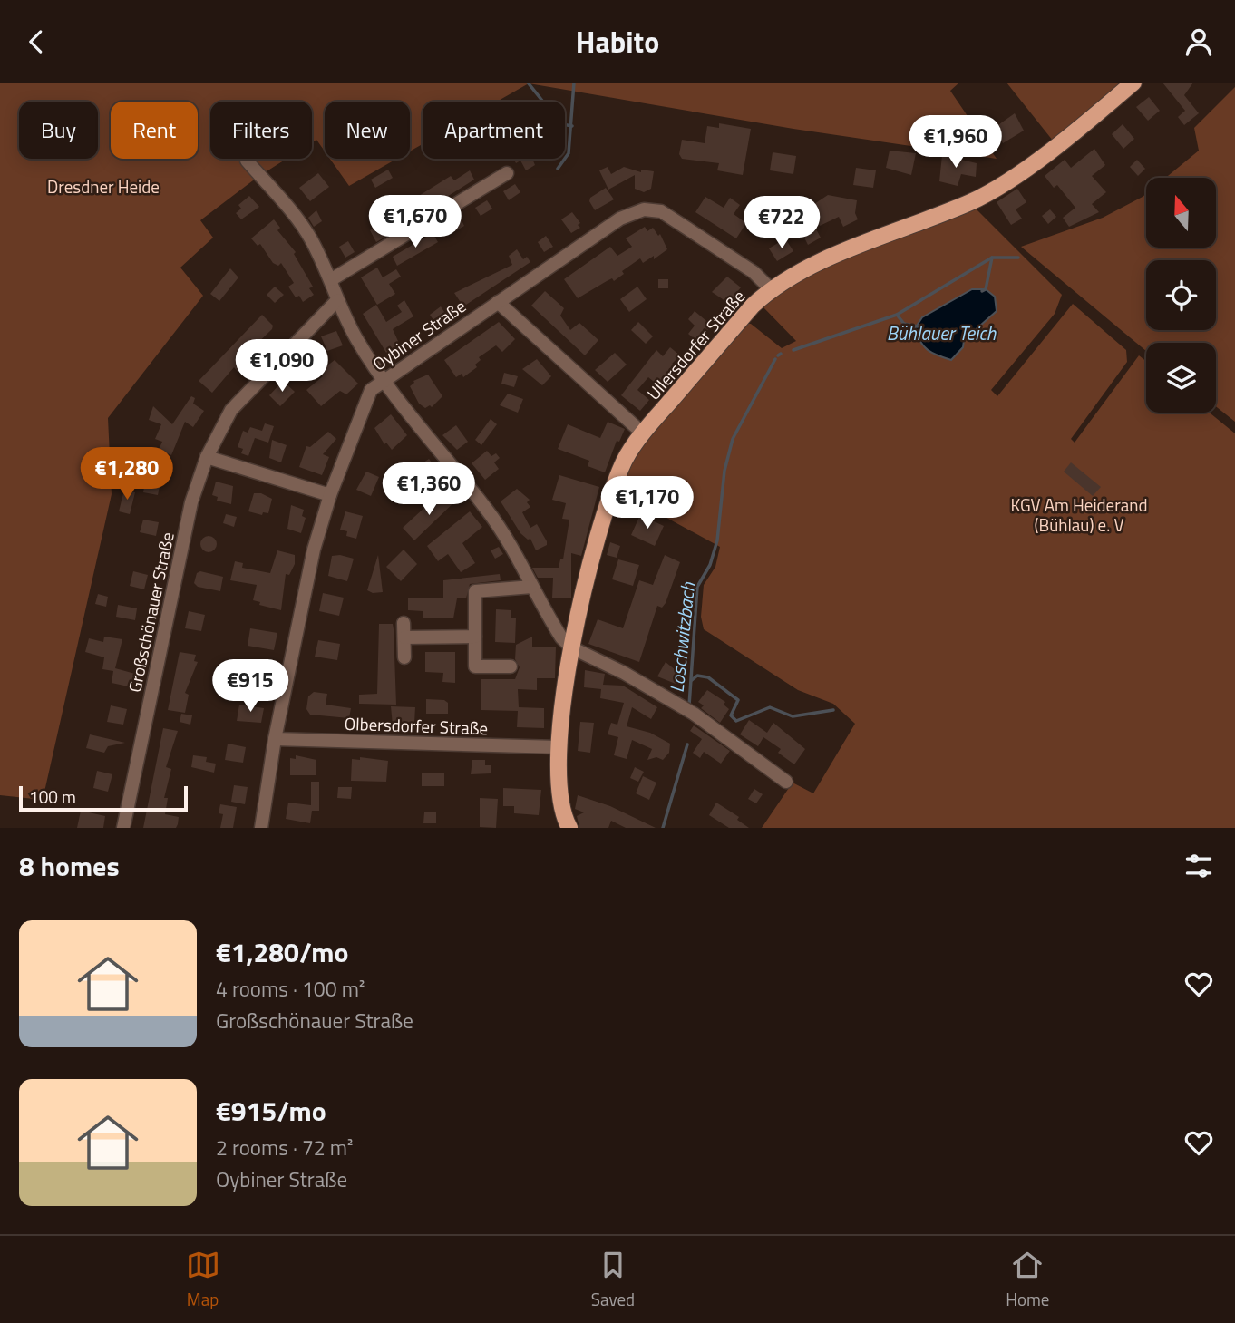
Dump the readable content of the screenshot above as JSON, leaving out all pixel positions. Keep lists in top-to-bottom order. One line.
{"streets":{"main road":["Ullersdorfer Straße"],"street":["Oybiner Straße","Großschönauer Straße","Olbersdorfer Straße"]},"crossings":[["Oybiner Straße","Ullersdorfer Straße"],["Oybiner Straße","Olbersdorfer Straße"],["Ullersdorfer Straße","Olbersdorfer Straße"]],"water":["Bühlauer Teich","Loschwitzbach"],"parks":["Dresdner Heide","KGV Am Heiderand (Bühlau) e. V"],"scale_bar":"100 m","north":"top","page":{"header":"Habito","chip":["Buy","Rent","Filters","New","Apartment"],"price":["€1,960","€1,670","€722","€1,090","€1,280","€1,360","€1,170","€915"],"scale":"100 m","heading":"8 homes","list":[{"name":"€1,280/mo","note":"4 rooms · 100 m² · Großschönauer Straße"},{"name":"€915/mo","note":"2 rooms · 72 m² · Oybiner Straße"}],"tabs":["Map","Saved","Home"]}}
